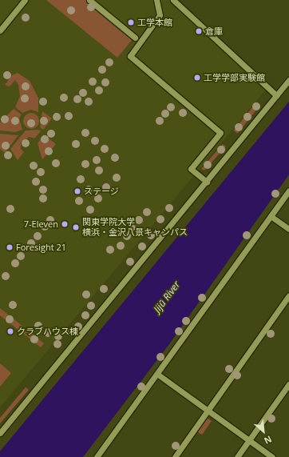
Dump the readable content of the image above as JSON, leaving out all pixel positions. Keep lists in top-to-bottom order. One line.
{"water":["Jijū River"],"places":["工学本館","倉庫","工学学部実験館","ステージ","7-Eleven","関東学院大学 横浜・金沢八景キャンパス","Foresight 21","クラブハウス棟"],"north":"bottom right"}
